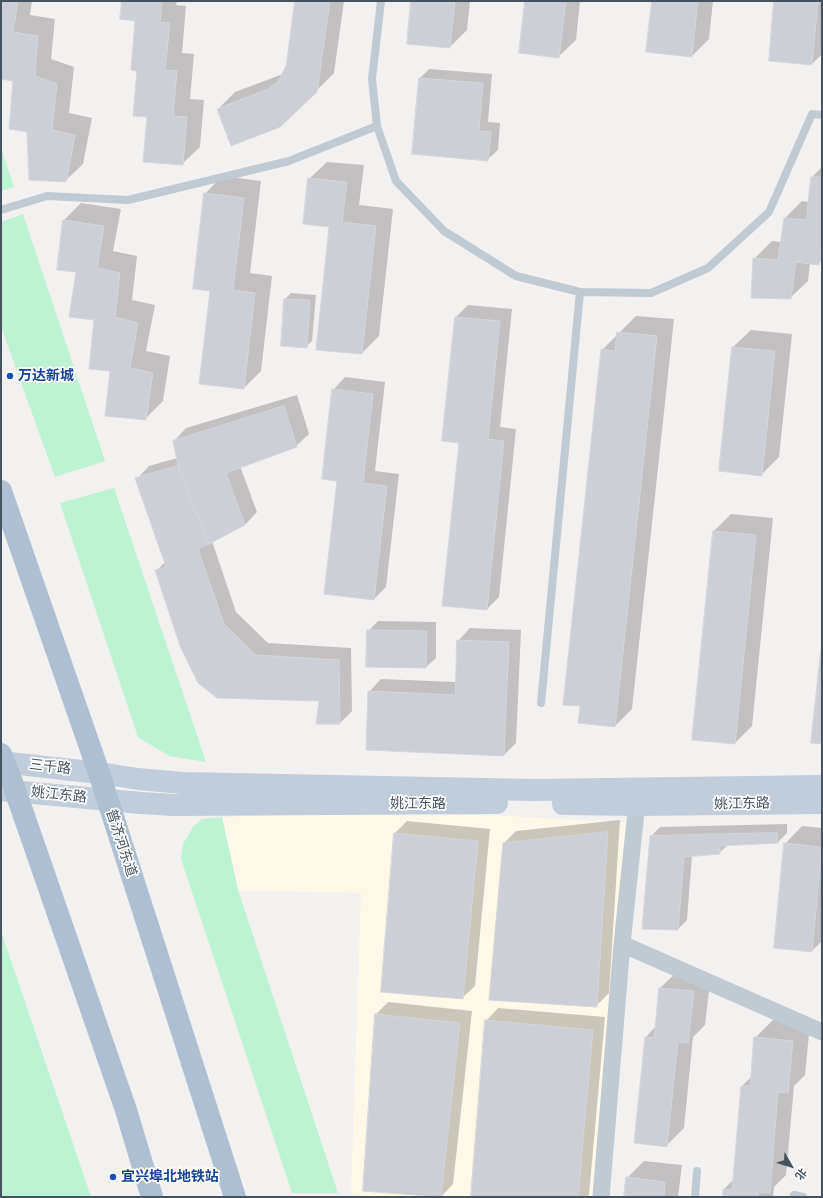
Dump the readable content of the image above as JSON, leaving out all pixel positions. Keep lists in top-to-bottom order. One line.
{"streets":{"main road":["普济河东道"],"street":["三千路","姚江东路"]},"crossings":[["三千路","姚江东路"],["三千路","普济河东道"],["姚江东路","普济河东道"]],"places":["万达新城","宜兴埠北地铁站"],"north":"bottom right"}
